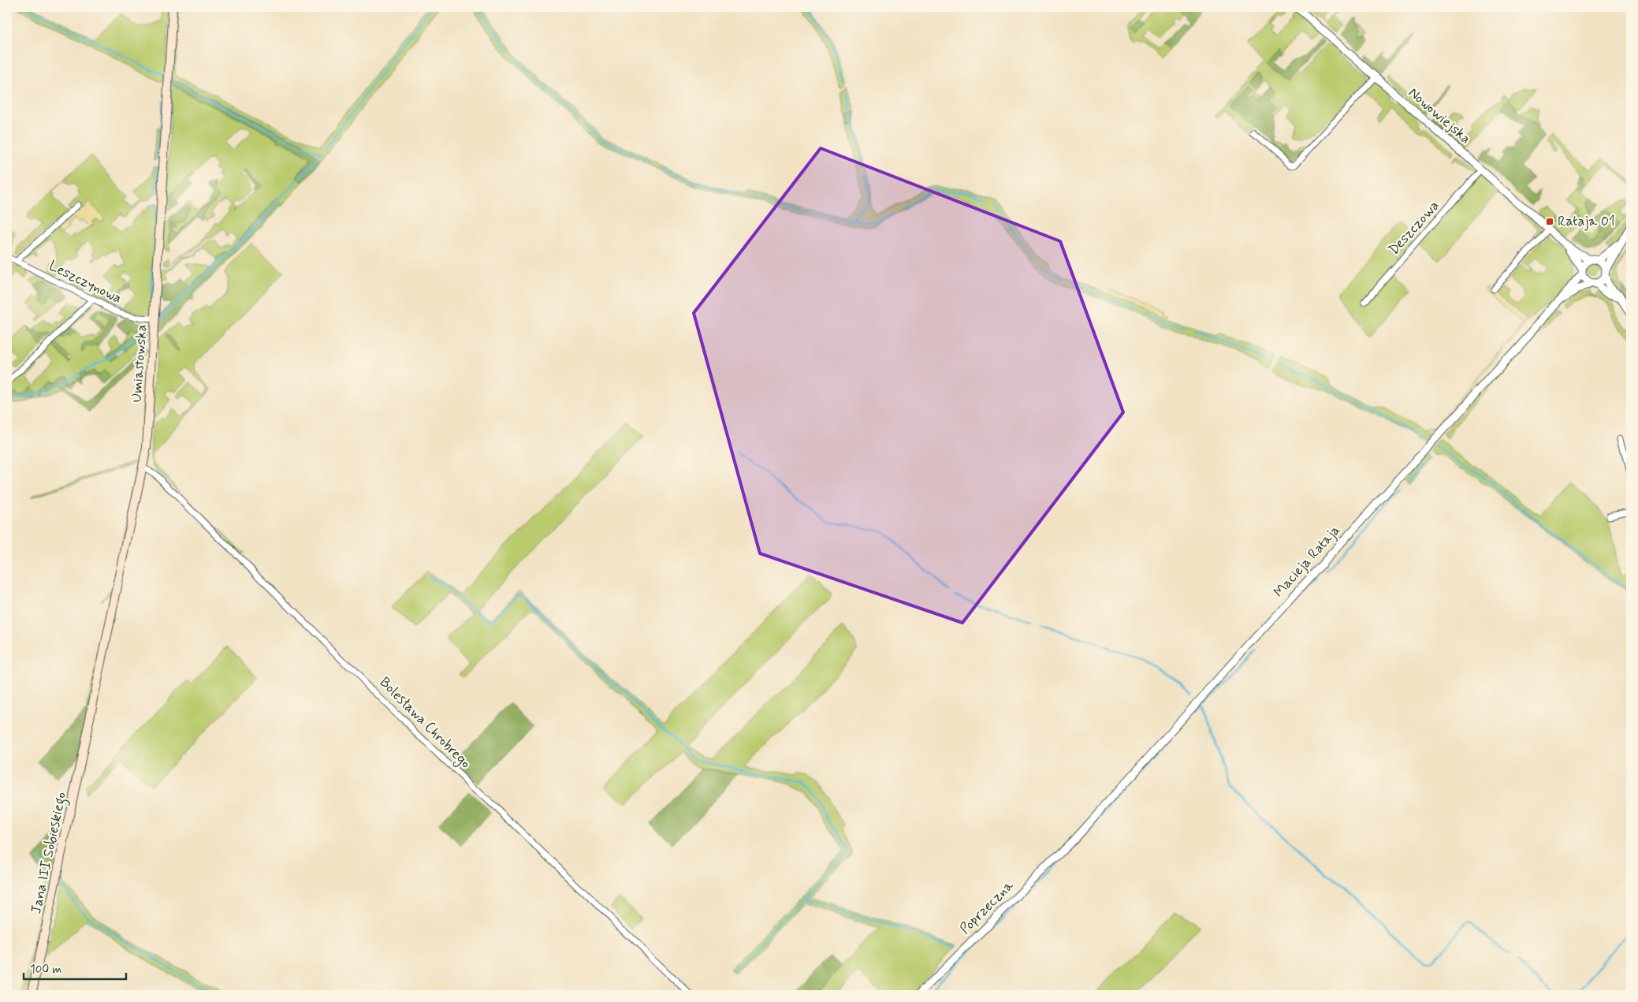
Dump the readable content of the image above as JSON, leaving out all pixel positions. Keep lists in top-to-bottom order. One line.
{"streets":{"main road":["Umiastowska","Jana III Sobieskiego"],"street":["Nowowiejska","Deszczowa","Leszczynowa","Macieja Rataja","Bolesława Chrobrego","Poprzeczna"]},"crossings":[["Nowowiejska","Deszczowa"],["Nowowiejska","Macieja Rataja"],["Leszczynowa","Umiastowska"],["Umiastowska","Bolesława Chrobrego"],["Umiastowska","Jana III Sobieskiego"],["Macieja Rataja","Poprzeczna"]],"places":{"transit":["Rataja 01"]},"scale_bar":"100 m"}
